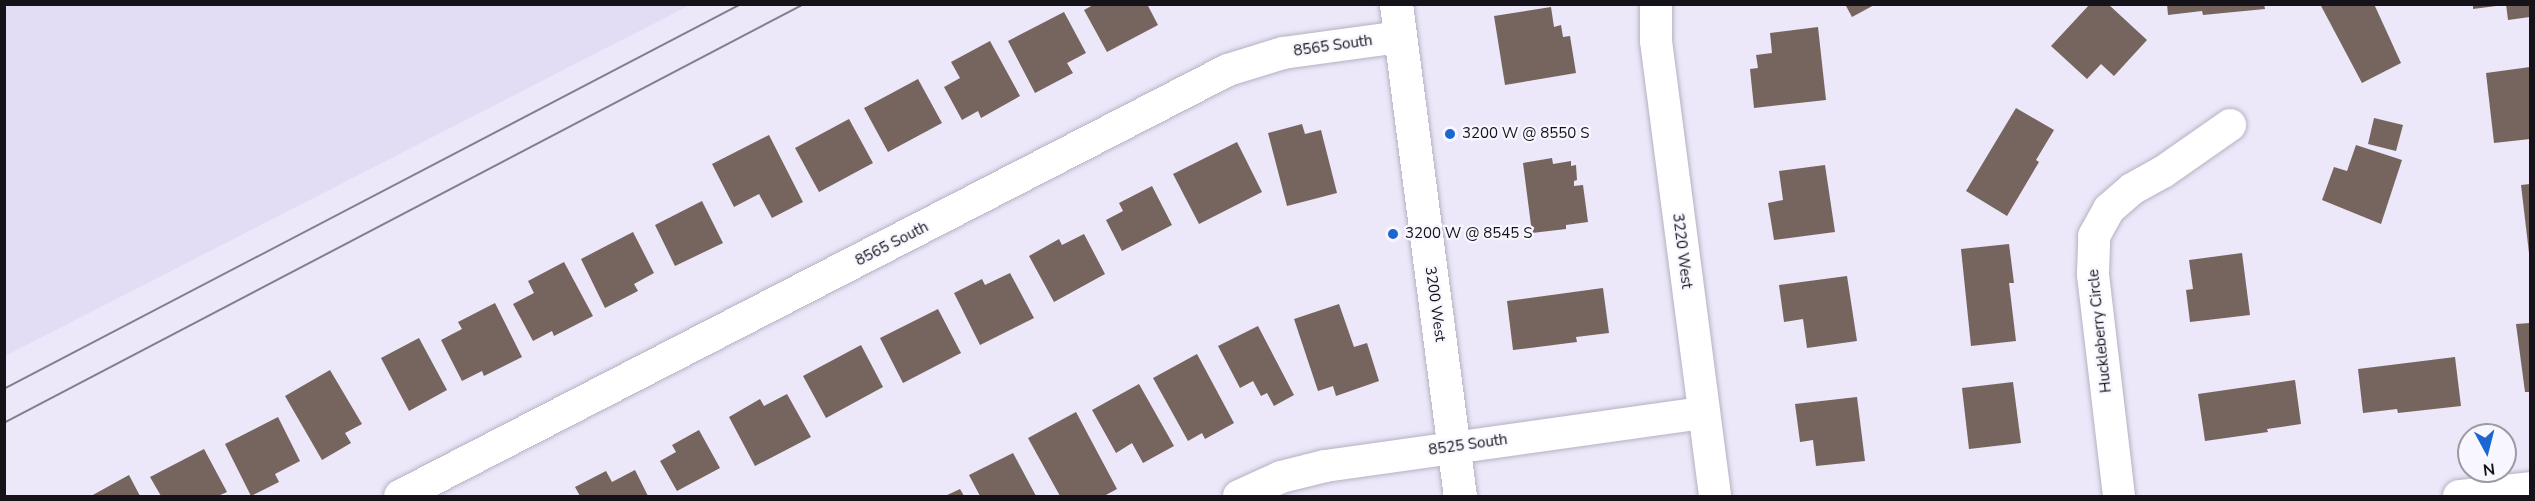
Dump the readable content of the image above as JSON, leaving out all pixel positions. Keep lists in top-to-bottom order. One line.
{"streets":{"street":["8565 South","3220 West","3200 West","Huckleberry Circle","8525 South"]},"crossings":[["8565 South","3200 West"],["3220 West","8525 South"],["3200 West","8525 South"]],"places":["3200 W @ 8550 S","3200 W @ 8545 S"],"north":"bottom"}
